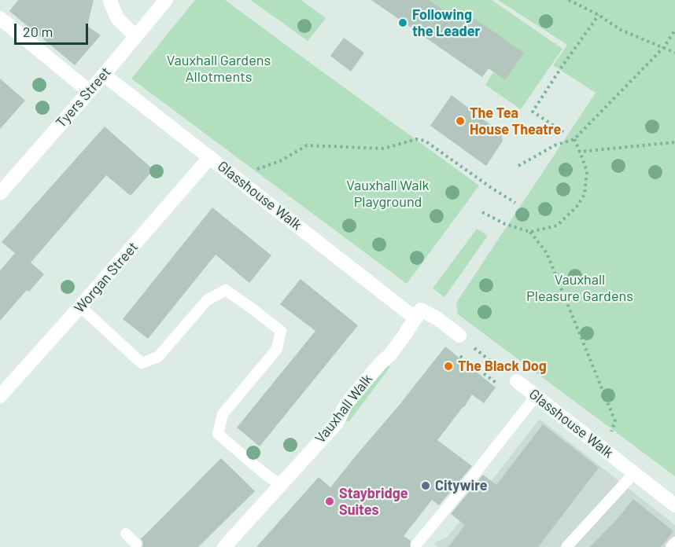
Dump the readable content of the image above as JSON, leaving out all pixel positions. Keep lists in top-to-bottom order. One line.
{"streets":{"street":["Tyers Street","Glasshouse Walk","Worgan Street","Vauxhall Walk"]},"crossings":[["Tyers Street","Glasshouse Walk"],["Glasshouse Walk","Worgan Street"],["Glasshouse Walk","Vauxhall Walk"]],"parks":["Vauxhall Gardens Allotments","Vauxhall Walk Playground","Vauxhall Pleasure Gardens"],"places":["Following the Leader","The Tea House Theatre","The Black Dog","Citywire","Staybridge Suites"],"scale_bar":"20 m"}
